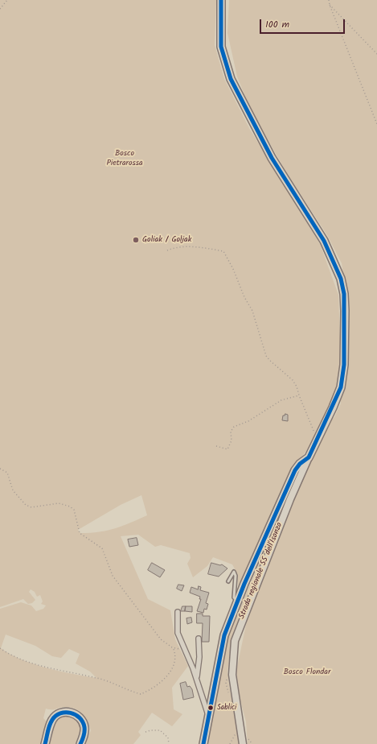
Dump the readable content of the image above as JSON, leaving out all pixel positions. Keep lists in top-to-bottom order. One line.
{"streets":{"main road":["Strada regionale 55 dell'Isonzo"]},"parks":["Bosco Pietrarossa","Bosco Flondar"],"places":["Goliak / Goljak","Sablici"],"scale_bar":"100 m"}
